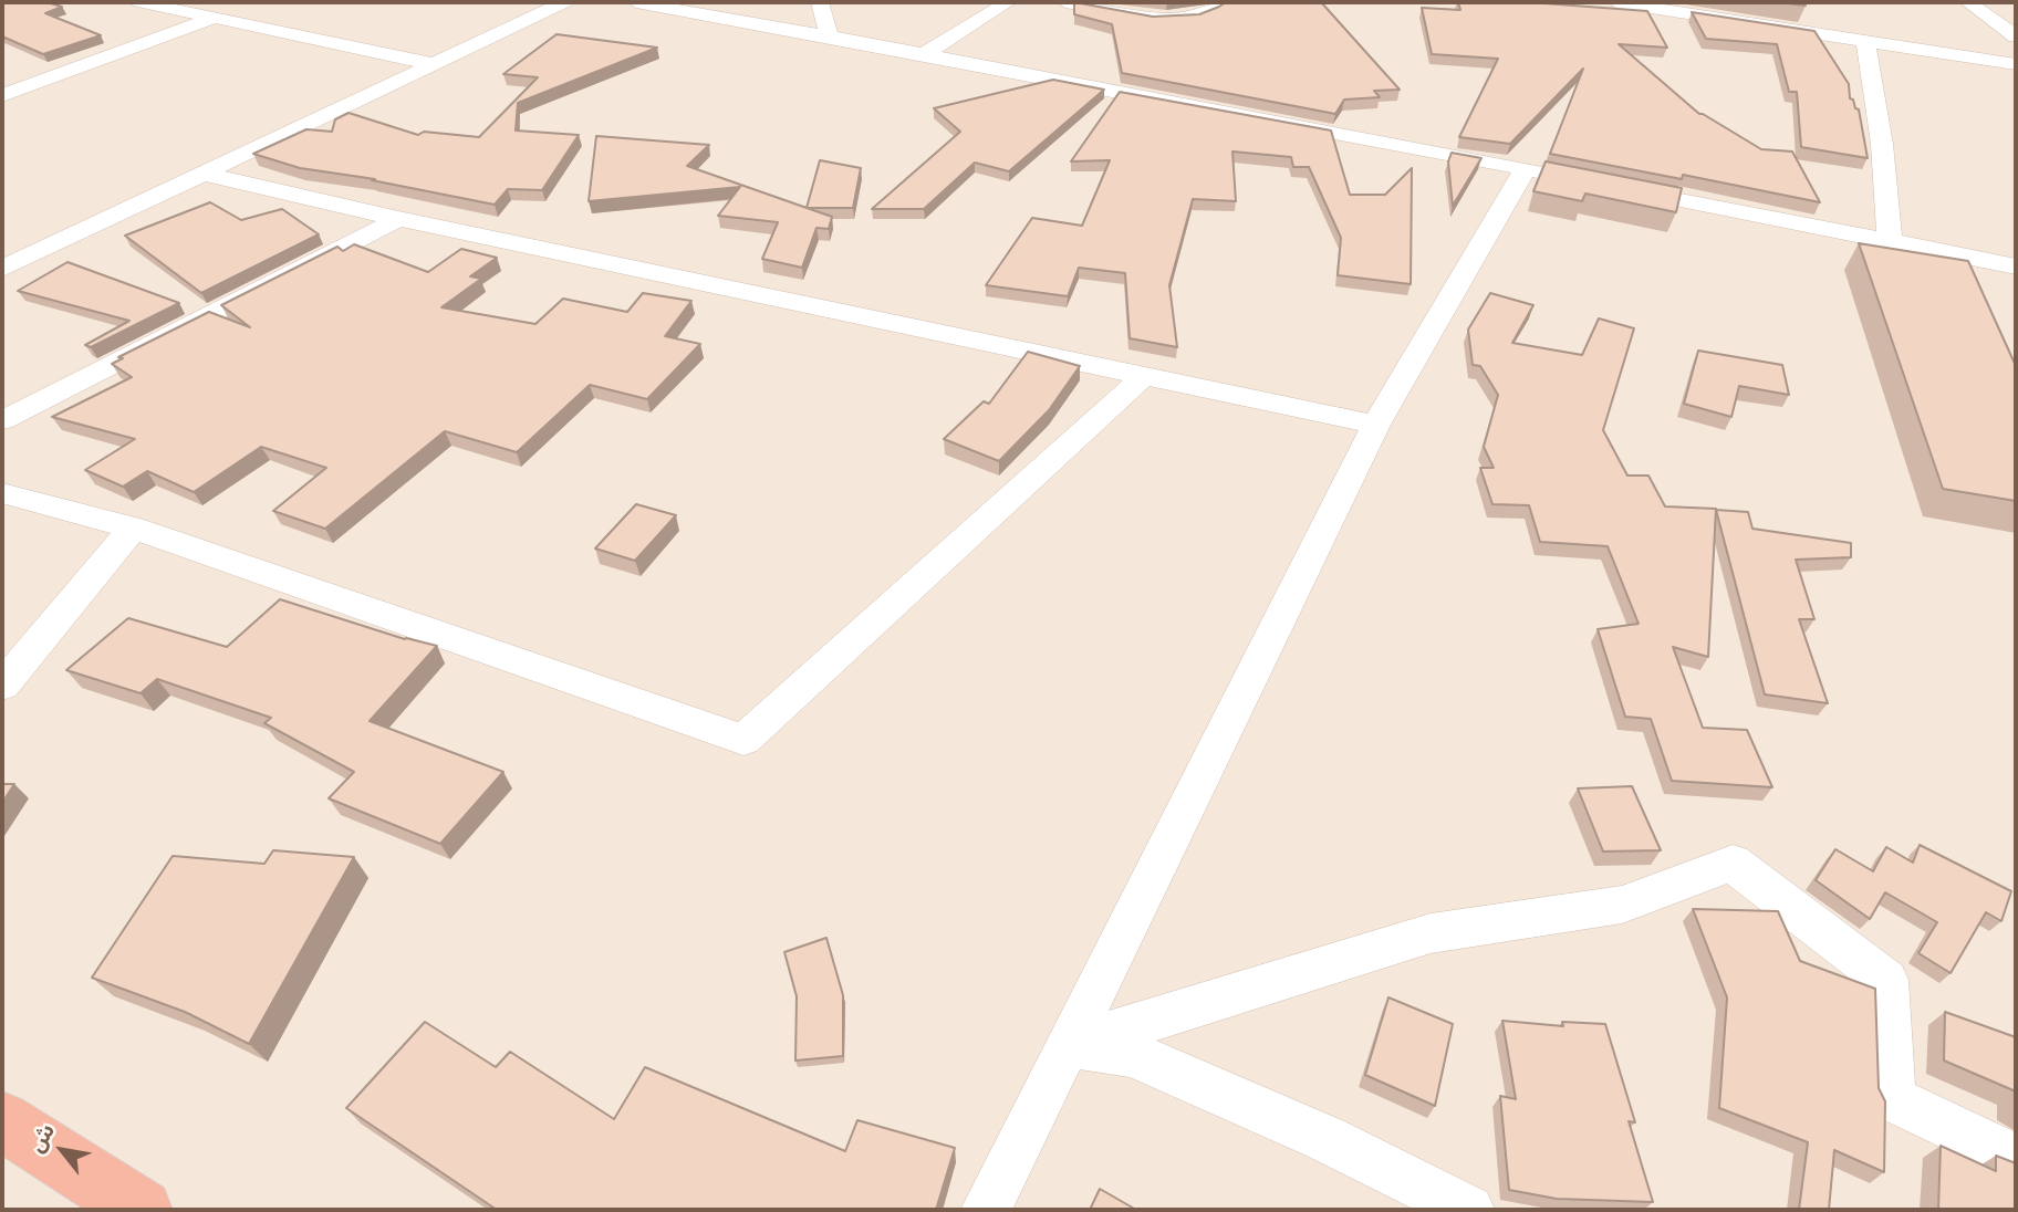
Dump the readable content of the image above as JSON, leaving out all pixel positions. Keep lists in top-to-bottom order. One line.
{"north":"top left"}
